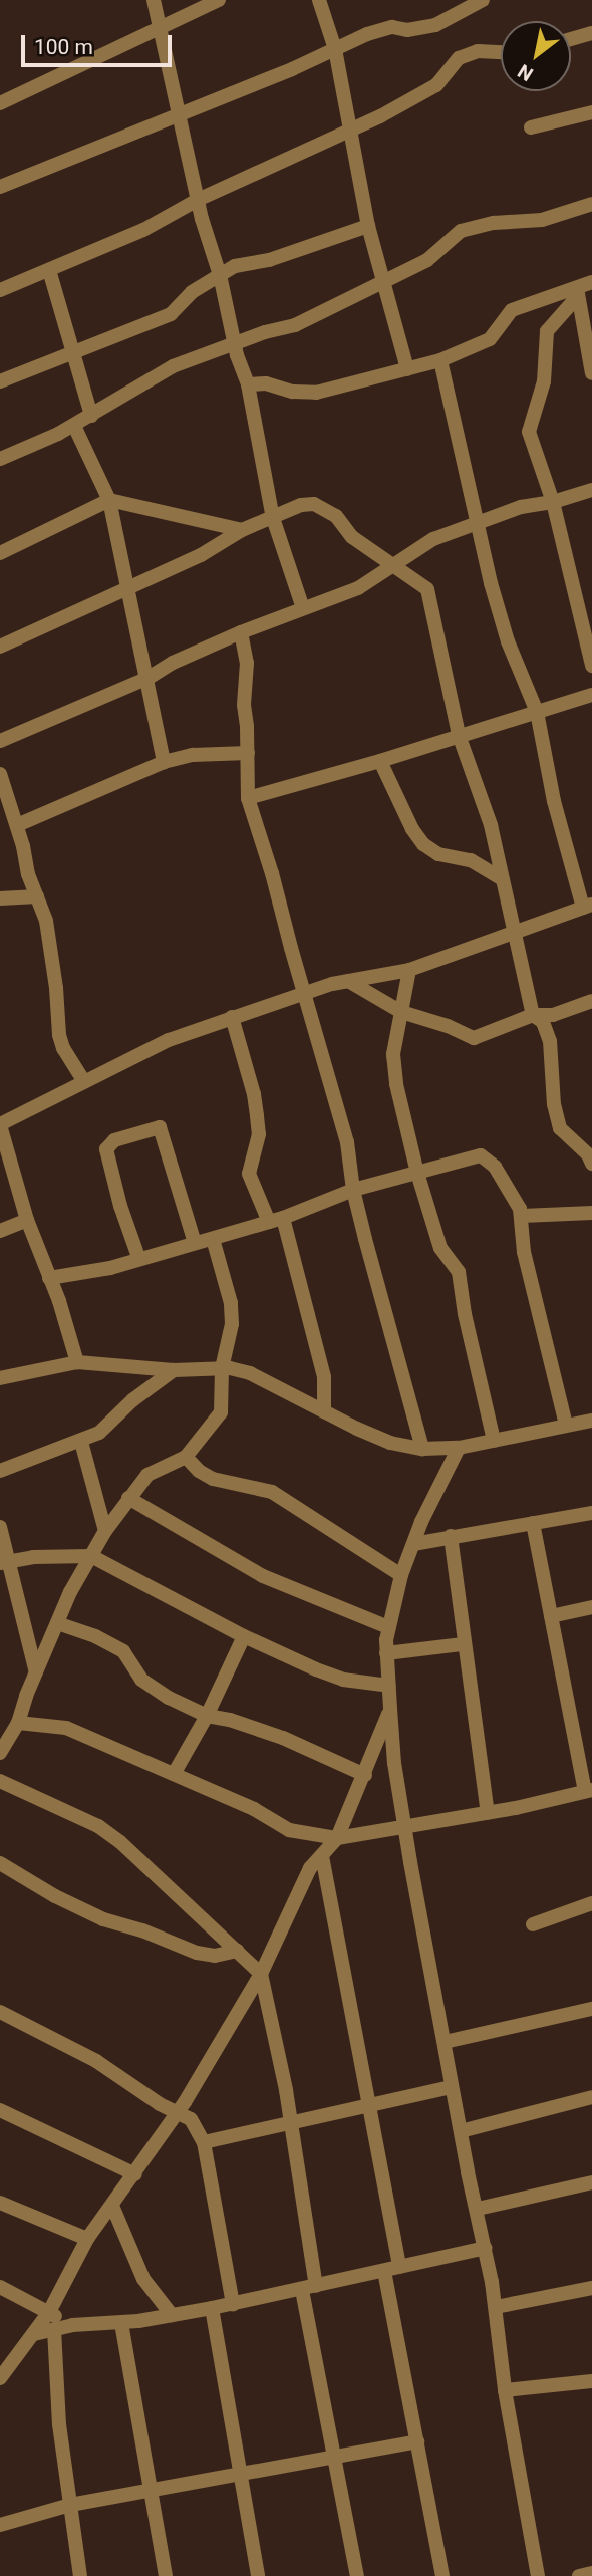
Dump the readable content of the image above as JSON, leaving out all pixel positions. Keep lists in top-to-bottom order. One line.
{"scale_bar":"100 m","north":"bottom left"}
